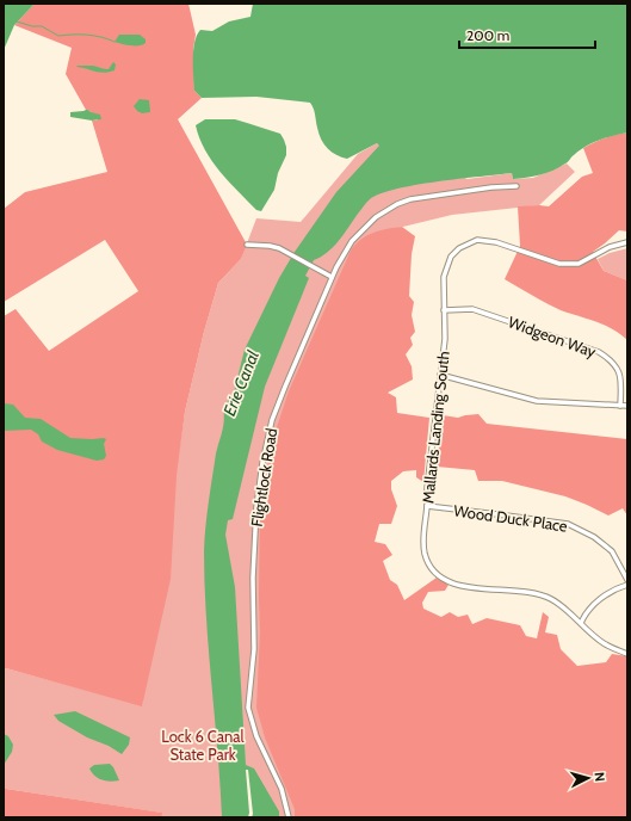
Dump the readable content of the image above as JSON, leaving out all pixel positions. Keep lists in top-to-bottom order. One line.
{"streets":{"street":["Widgeon Way","Mallards Landing South","Flightlock Road","Wood Duck Place"]},"crossings":[["Widgeon Way","Mallards Landing South"],["Mallards Landing South","Wood Duck Place"]],"water":["Erie Canal"],"parks":["Lock 6 Canal State Park"],"scale_bar":"200 m","north":"right"}
